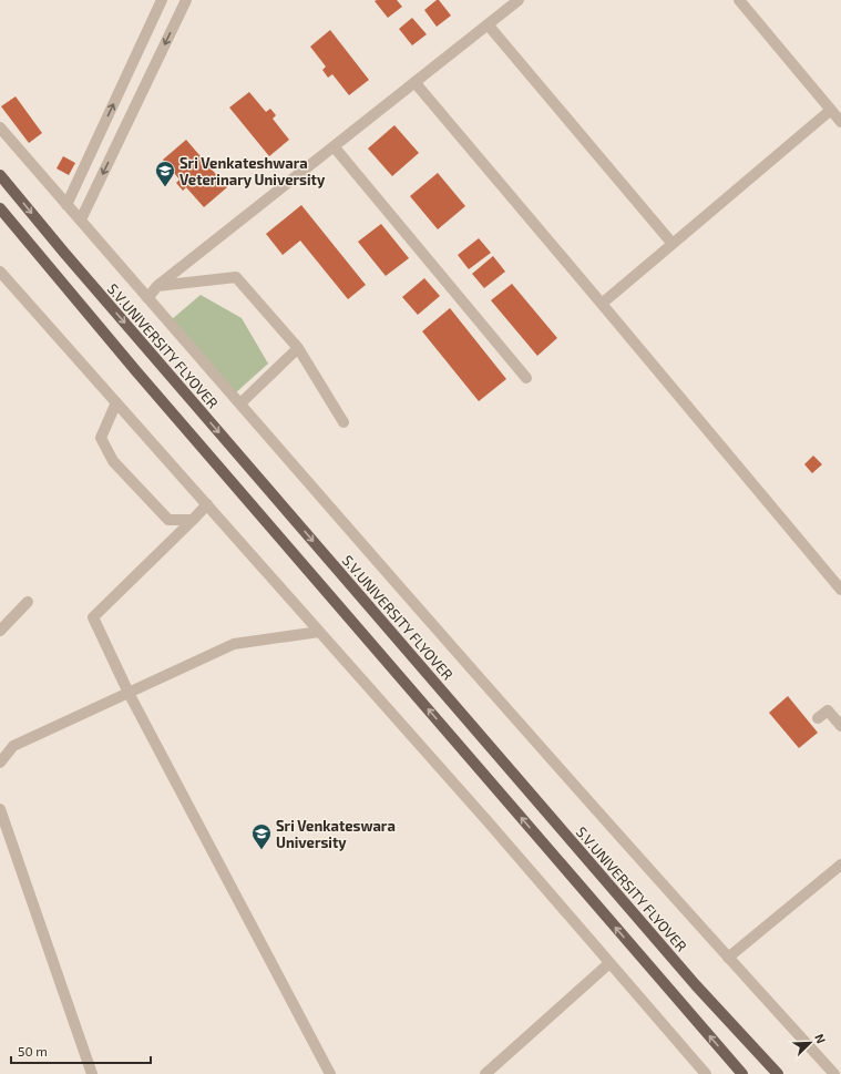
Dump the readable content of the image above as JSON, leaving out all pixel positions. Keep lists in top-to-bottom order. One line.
{"streets":{"main road":["S.V.UNIVERSITY FLYOVER"]},"places":{"school or university":["Sri Venkateshwara Veterinary University","Sri Venkateswara University"]},"scale_bar":"50 m","north":"top right"}
